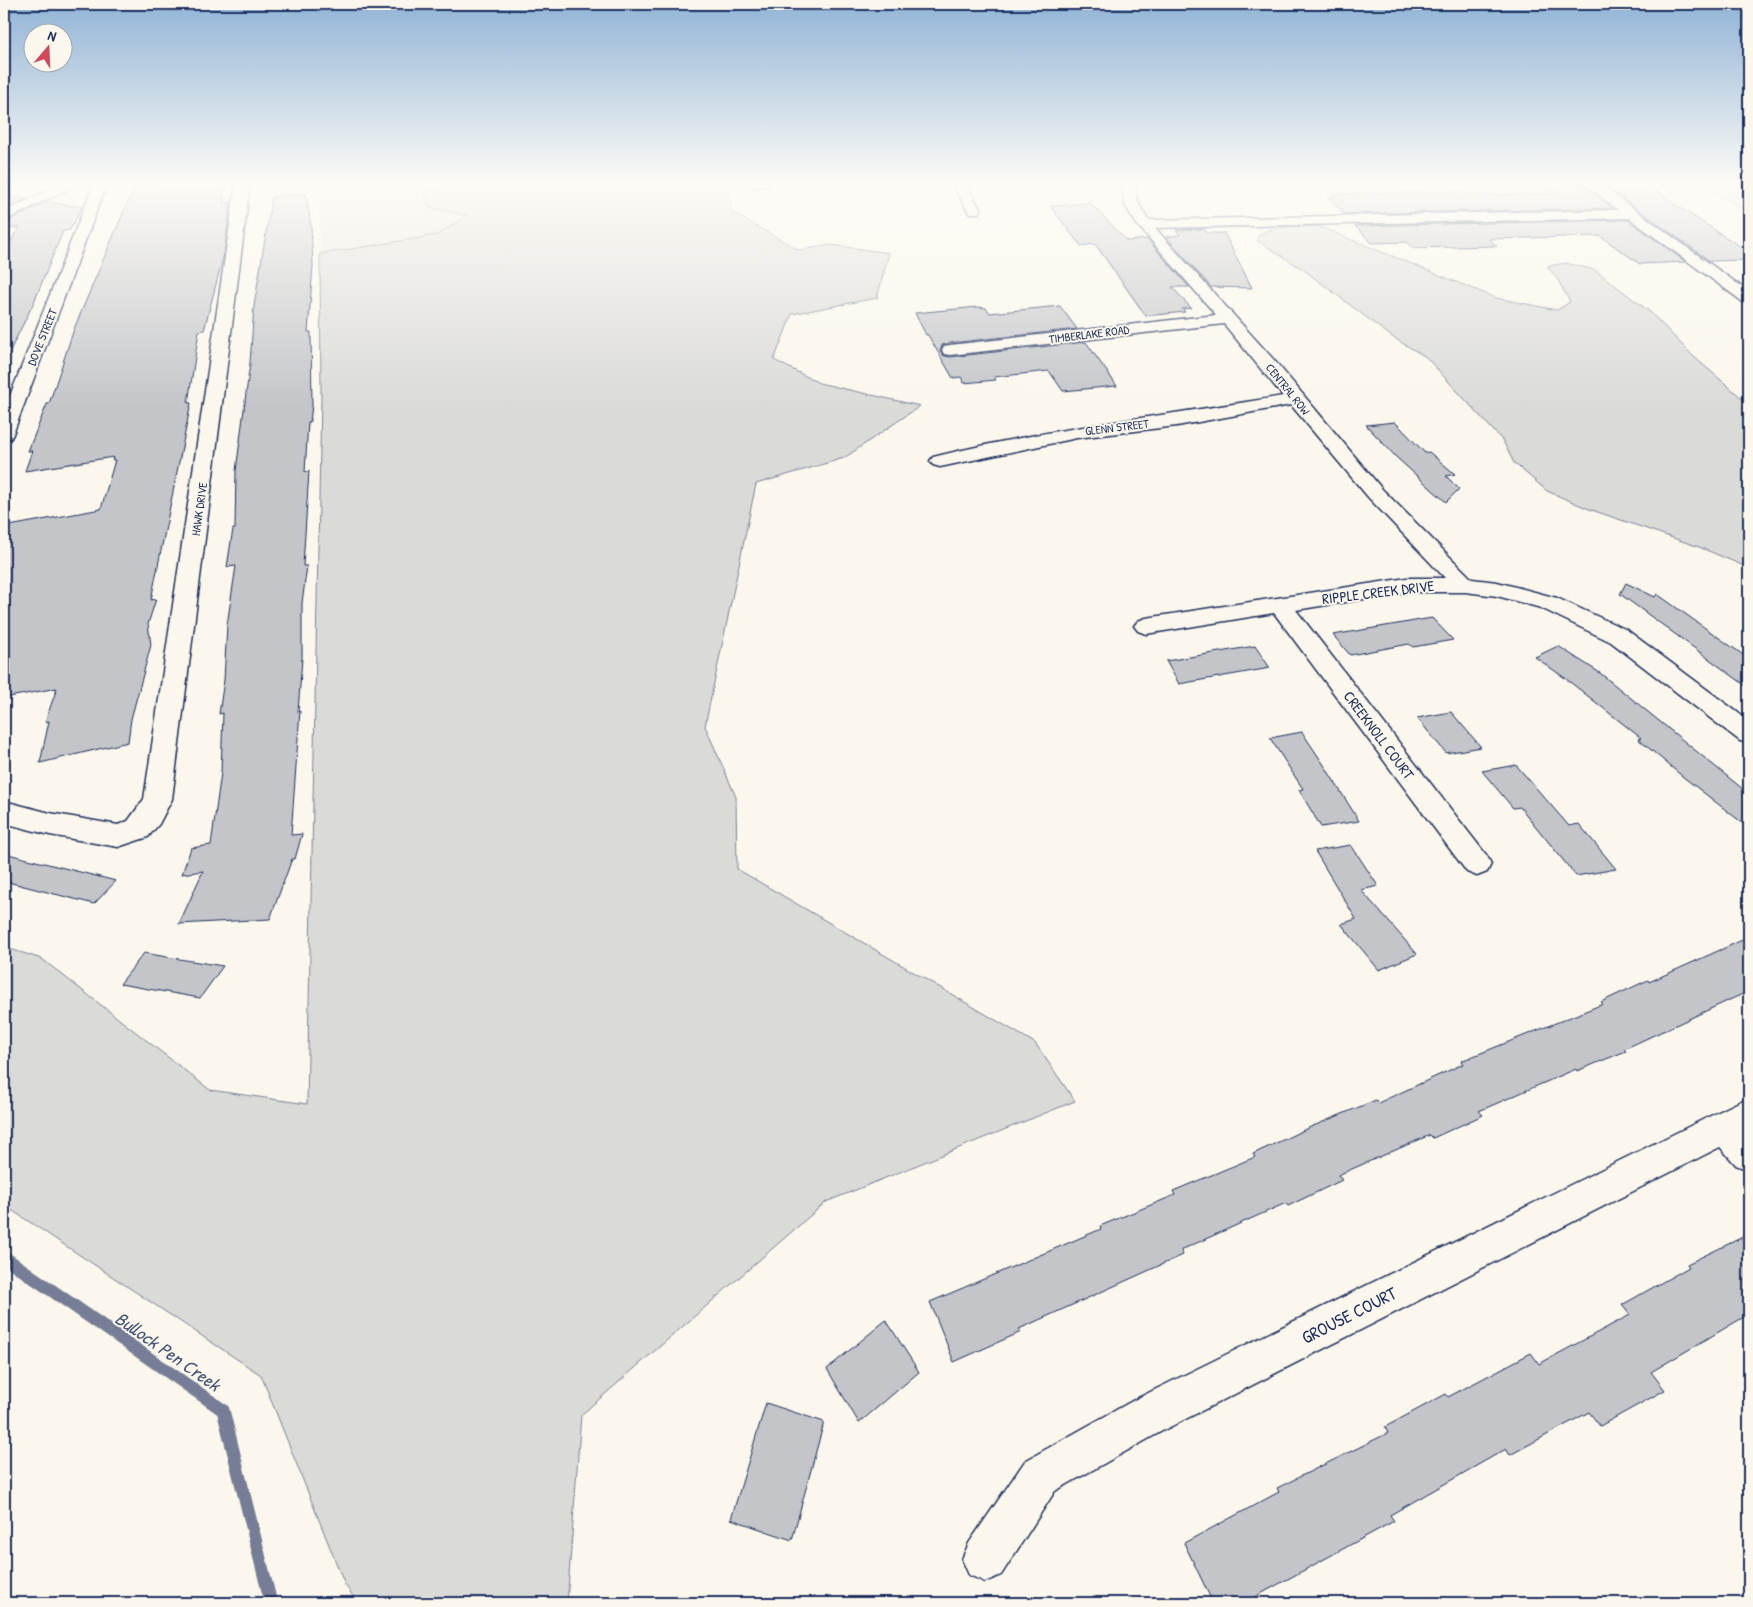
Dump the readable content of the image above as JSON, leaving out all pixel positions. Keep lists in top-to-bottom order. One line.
{"streets":{"street":["TIMBERLAKE ROAD","DOVE STREET","CENTRAL ROW","GLENN STREET","HAWK DRIVE","RIPPLE CREEK DRIVE","CREEKNOLL COURT","GROUSE COURT"]},"crossings":[["TIMBERLAKE ROAD","CENTRAL ROW"],["CENTRAL ROW","GLENN STREET"],["CENTRAL ROW","RIPPLE CREEK DRIVE"],["RIPPLE CREEK DRIVE","CREEKNOLL COURT"]],"water":["Bullock Pen Creek"],"north":"top"}
